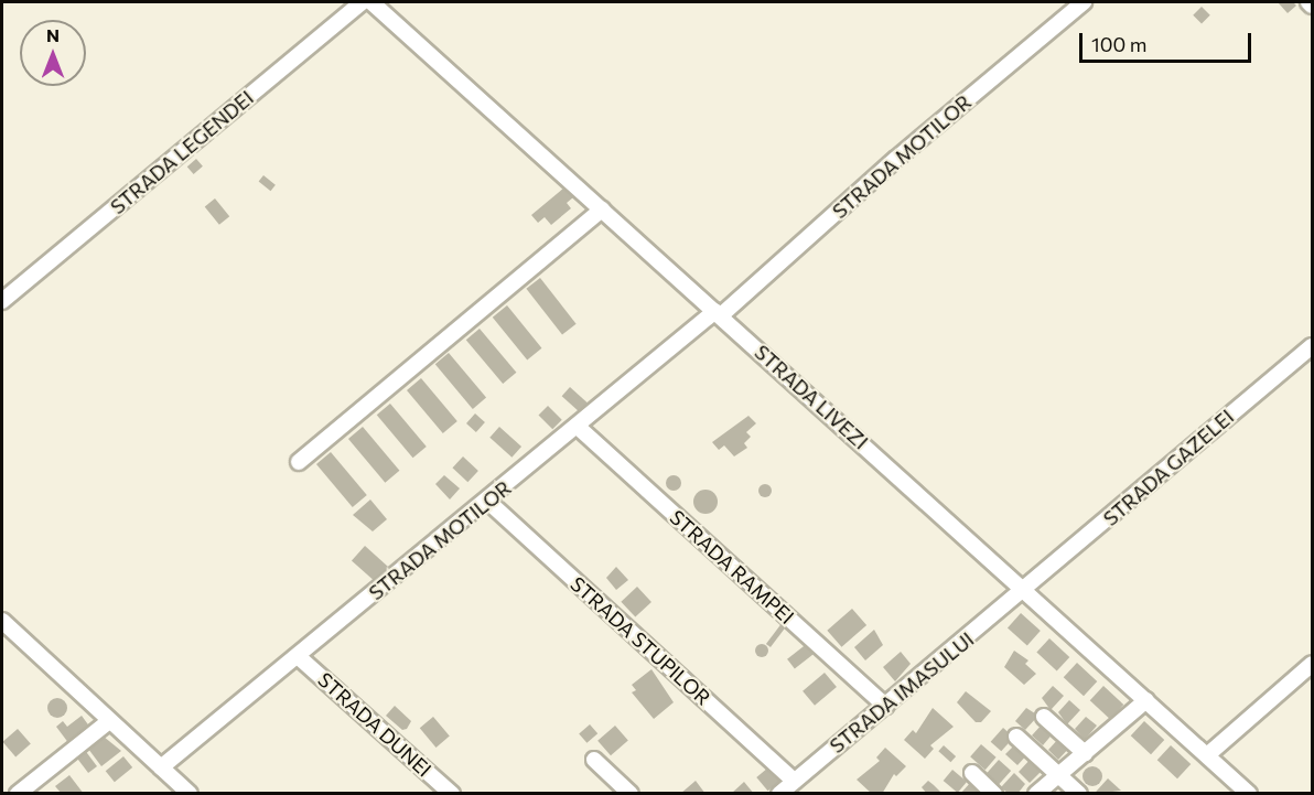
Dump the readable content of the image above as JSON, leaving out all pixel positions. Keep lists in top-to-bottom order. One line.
{"streets":{"street":["STRADA LEGENDEI","STRADA MOTILOR","STRADA LIVEZI","STRADA GAZELEI","STRADA RAMPEI","STRADA STUPILOR","STRADA IMASULUI","STRADA DUNEI"]},"crossings":[["STRADA MOTILOR","STRADA LIVEZI"],["STRADA MOTILOR","STRADA RAMPEI"],["STRADA MOTILOR","STRADA STUPILOR"],["STRADA MOTILOR","STRADA DUNEI"],["STRADA LIVEZI","STRADA GAZELEI"],["STRADA LIVEZI","STRADA IMASULUI"],["STRADA GAZELEI","STRADA IMASULUI"],["STRADA RAMPEI","STRADA IMASULUI"],["STRADA STUPILOR","STRADA IMASULUI"]],"scale_bar":"100 m","north":"top"}
